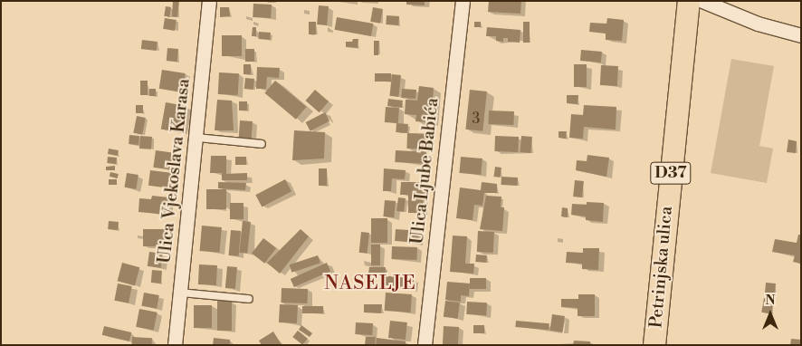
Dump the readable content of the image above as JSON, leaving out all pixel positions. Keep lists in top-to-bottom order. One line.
{"streets":{"main road":["D37","Petrinjska ulica"],"street":["Ulica Vjekoslava Karasa","Ulica Ljube Babića"]},"districts":["NASELJE"],"house_numbers":["3"],"north":"top"}
